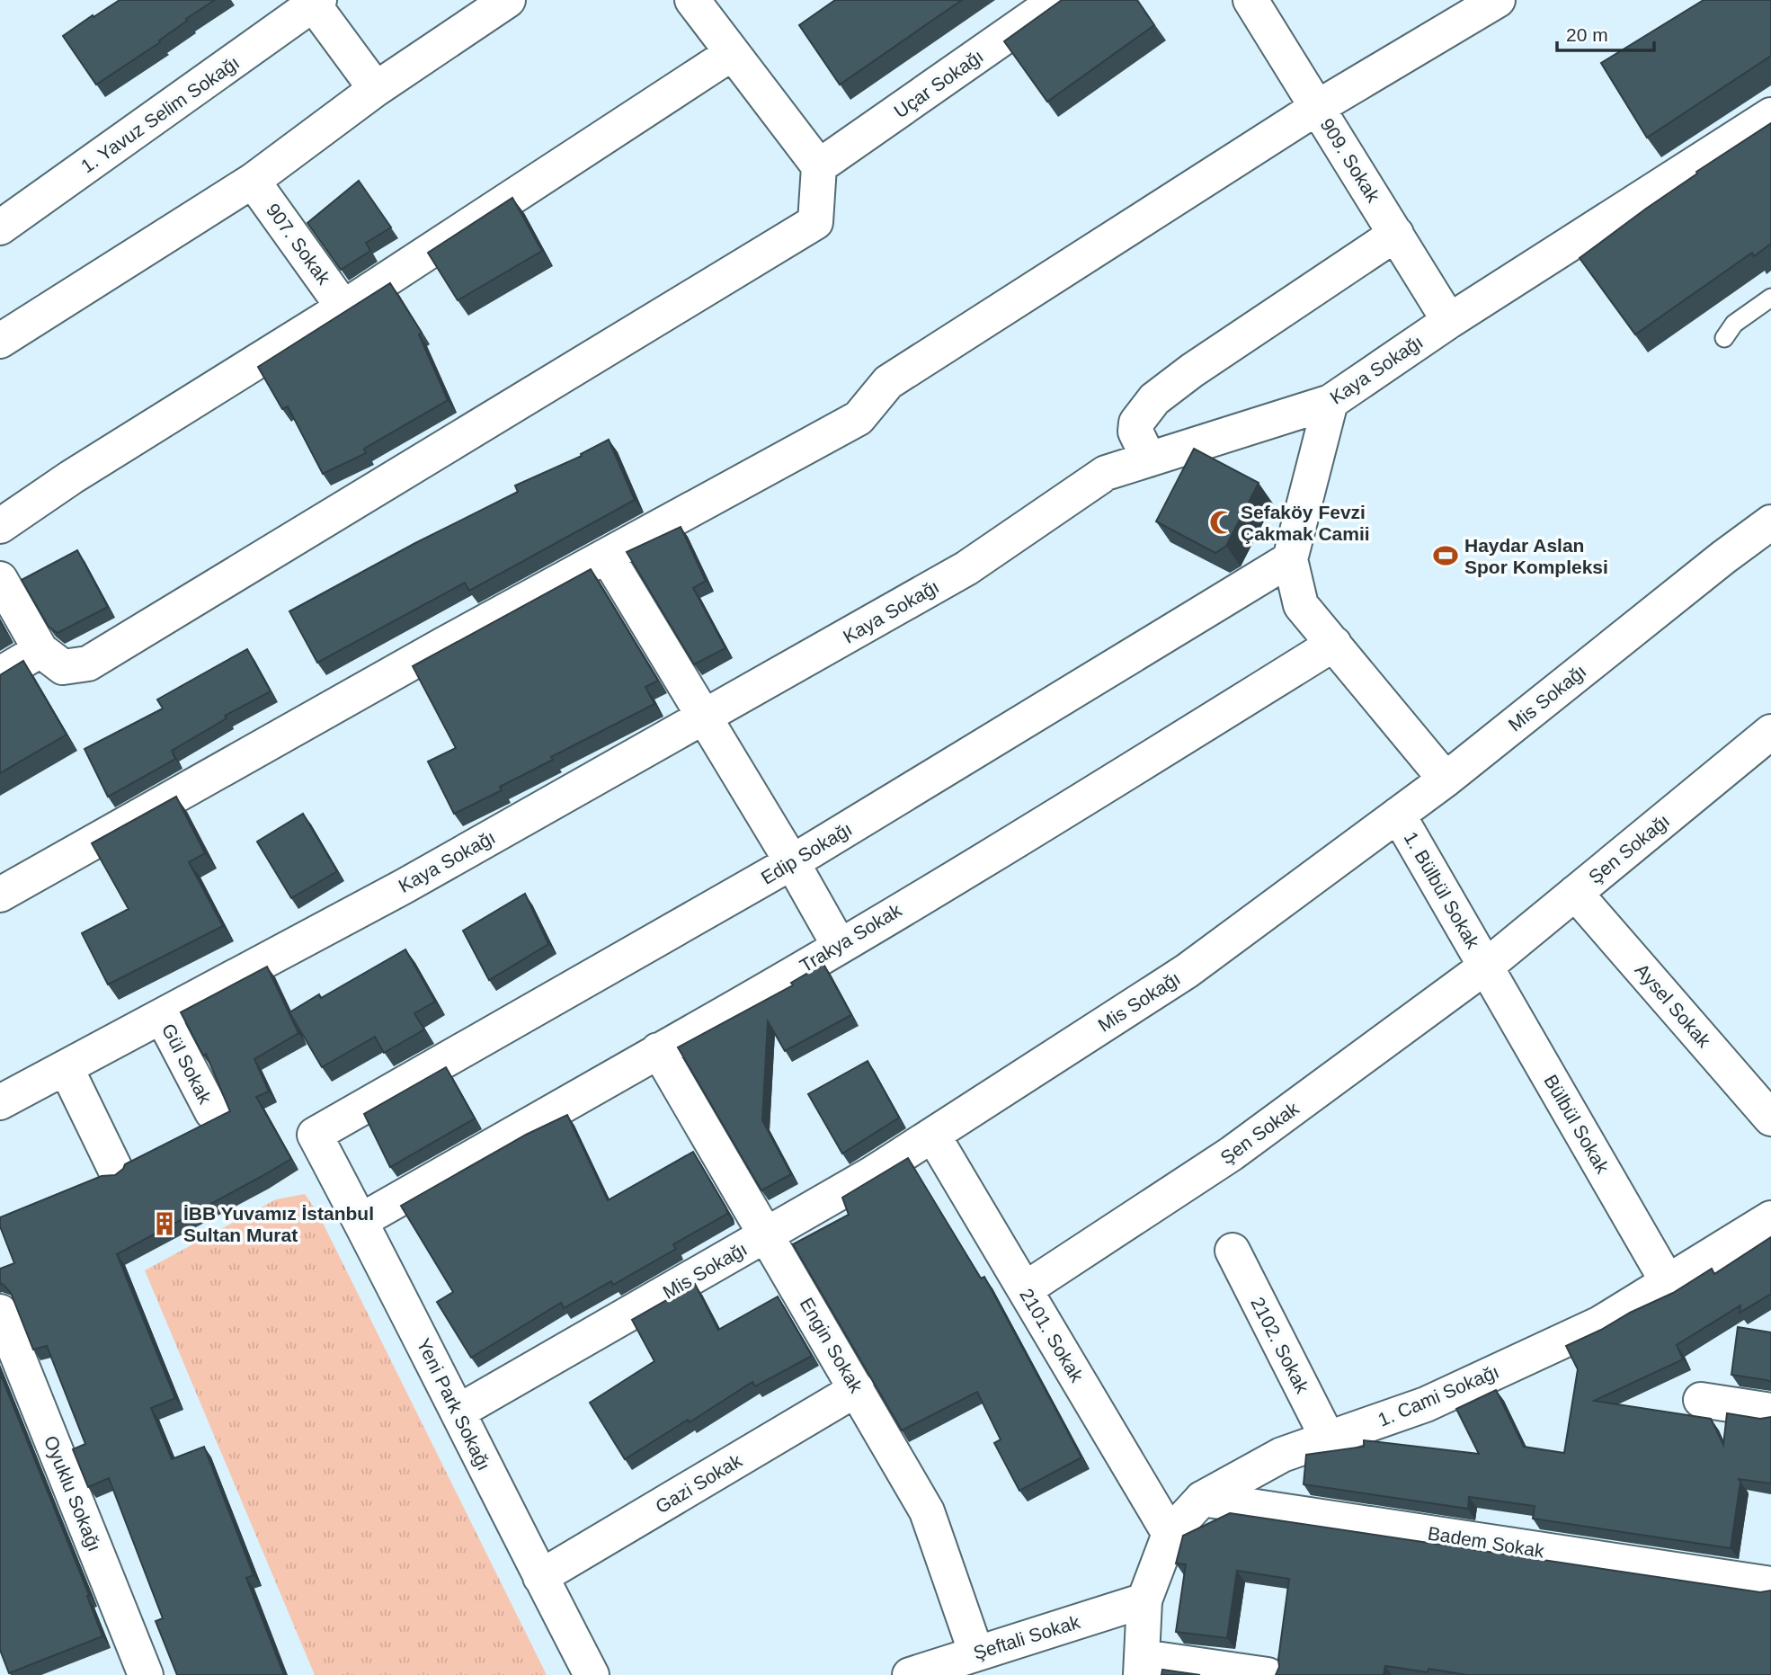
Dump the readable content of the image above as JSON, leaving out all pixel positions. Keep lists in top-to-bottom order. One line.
{"streets":{"street":["Uçar Sokağı","1. Yavuz Selim Sokağı","909. Sokak","907. Sokak","Kaya Sokağı","Mis Sokağı","Şen Sokağı","Edip Sokağı","1. Bülbül Sokak","Trakya Sokak","Aysel Sokak","Gül Sokak","Bülbül Sokak","Şen Sokak","2101. Sokak","Engin Sokak","2102. Sokak","1. Cami Sokağı","Yeni Park Sokağı","Gazi Sokak","Oyuklu Sokağı","Badem Sokak","Şeftali Sokak"]},"crossings":[["909. Sokak","Kaya Sokağı"],["Kaya Sokağı","Gül Sokak"],["Mis Sokağı","1. Bülbül Sokak"],["Mis Sokağı","2101. Sokak"],["Mis Sokağı","Engin Sokak"],["Mis Sokağı","Yeni Park Sokağı"],["Şen Sokağı","1. Bülbül Sokak"],["Şen Sokağı","Aysel Sokak"],["Şen Sokağı","Bülbül Sokak"],["Şen Sokağı","Şen Sokak"],["Edip Sokağı","Yeni Park Sokağı"],["1. Bülbül Sokak","Bülbül Sokak"],["1. Bülbül Sokak","Şen Sokak"],["Trakya Sokak","Engin Sokak"],["Trakya Sokak","Yeni Park Sokağı"],["Bülbül Sokak","Şen Sokak"],["Bülbül Sokak","1. Cami Sokağı"],["Şen Sokak","2101. Sokak"],["2101. Sokak","1. Cami Sokağı"],["Engin Sokak","Gazi Sokak"],["Engin Sokak","Şeftali Sokak"],["2102. Sokak","1. Cami Sokağı"],["1. Cami Sokağı","Badem Sokak"],["1. Cami Sokağı","Şeftali Sokak"],["Yeni Park Sokağı","Gazi Sokak"]],"places":{"mosque":["Sefaköy Fevzi Çakmak Camii"],"sports":["Haydar Aslan Spor Kompleksi"],"building":["İBB Yuvamız İstanbul Sultan Murat"]},"scale_bar":"20 m"}
